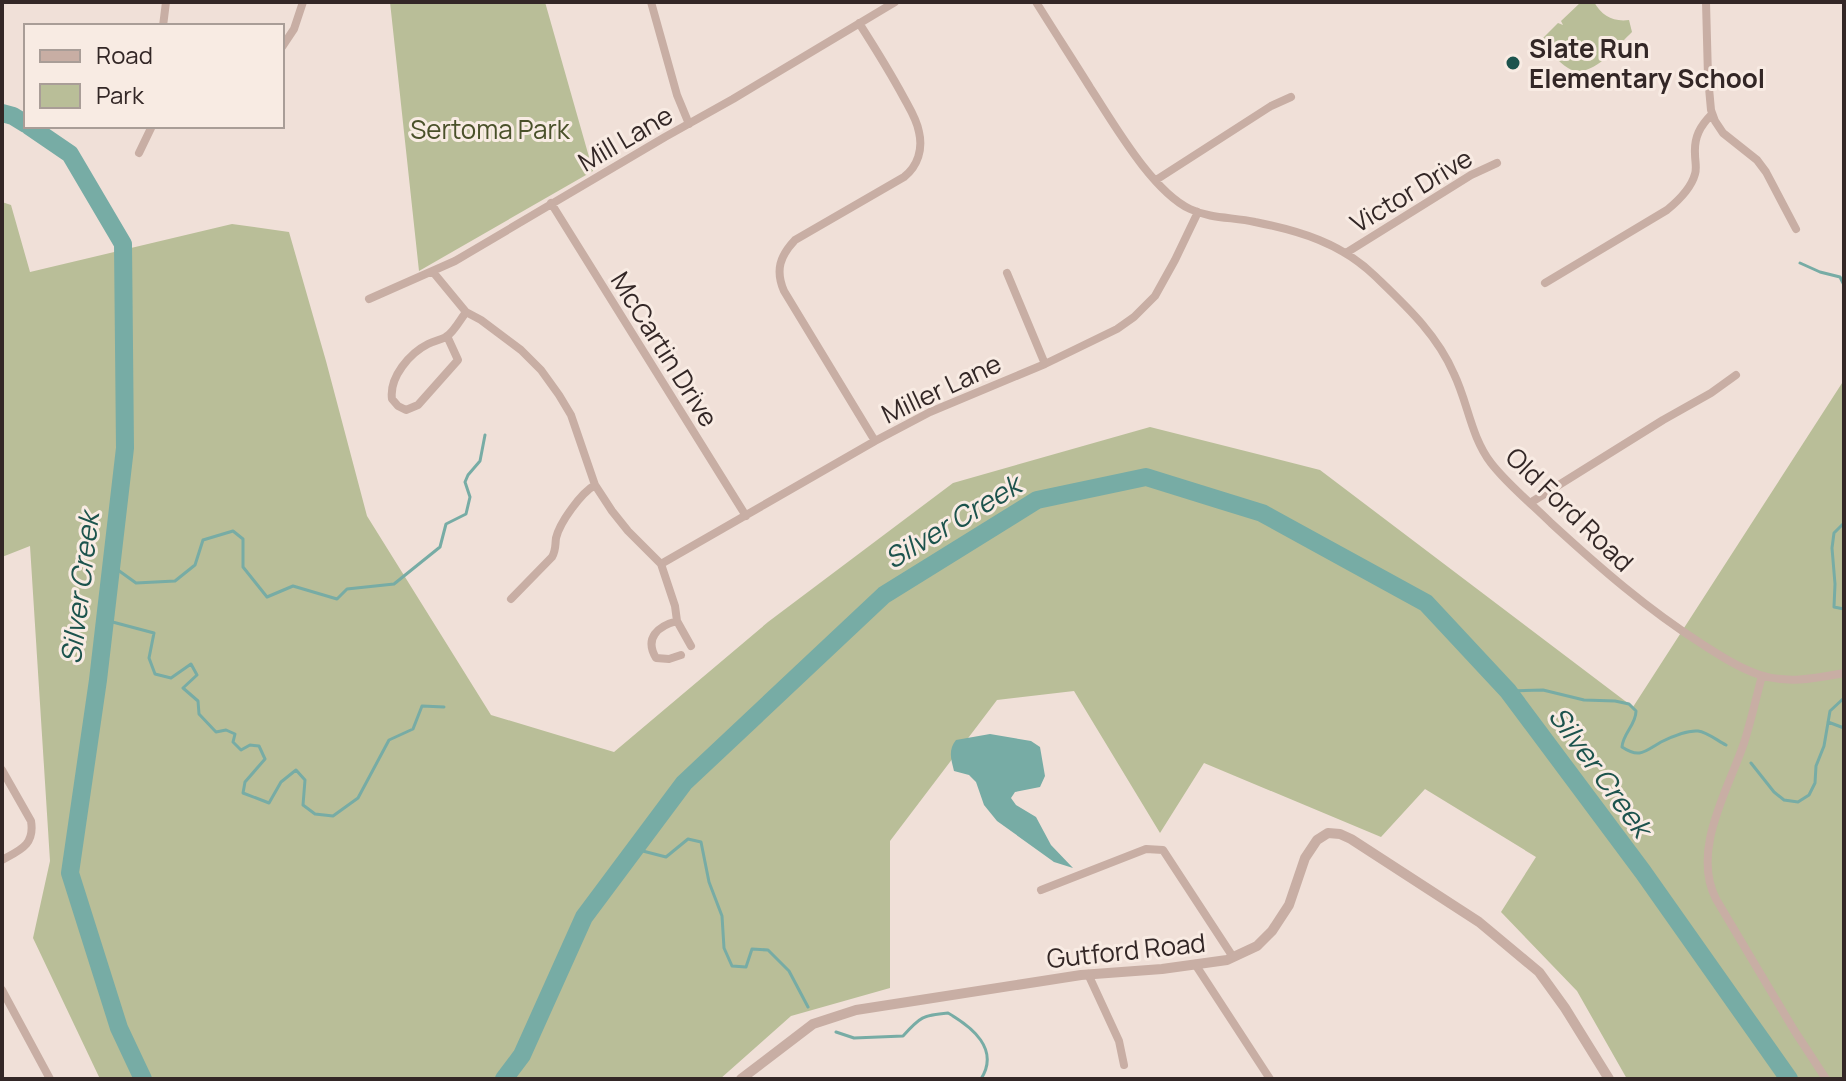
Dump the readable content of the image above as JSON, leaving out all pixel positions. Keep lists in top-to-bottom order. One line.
{"streets":{"street":["Mill Lane","Victor Drive","McCartin Drive","Miller Lane","Old Ford Road","Gutford Road"]},"crossings":[["Mill Lane","McCartin Drive"],["Victor Drive","Old Ford Road"],["McCartin Drive","Miller Lane"],["Miller Lane","Old Ford Road"]],"water":["Silver Creek"],"parks":["Sertoma Park"],"places":["Slate Run Elementary School"],"legend":["Road","Park"]}
